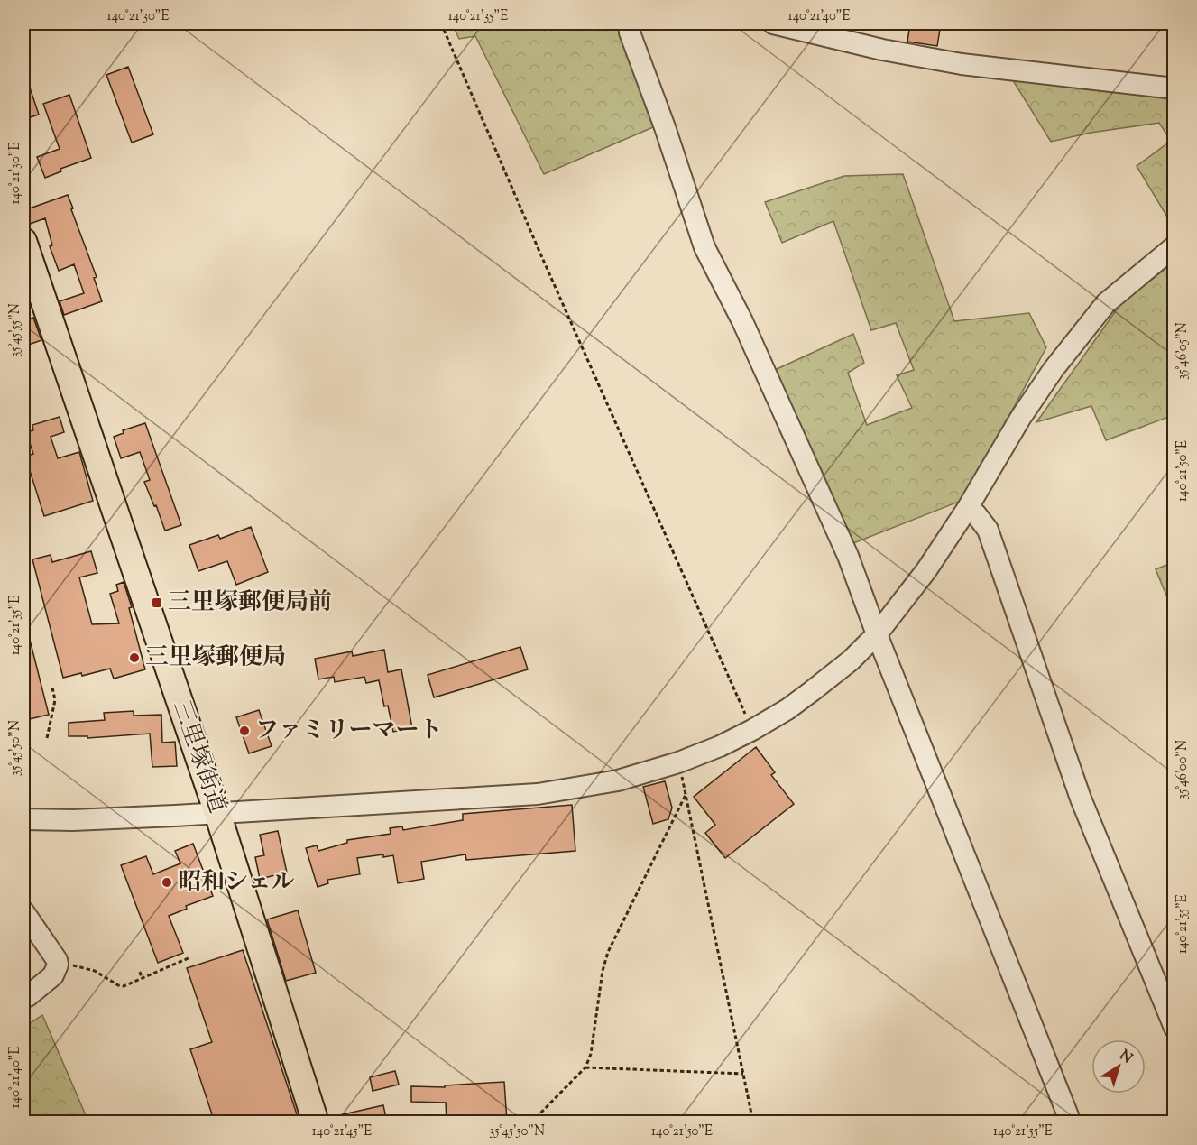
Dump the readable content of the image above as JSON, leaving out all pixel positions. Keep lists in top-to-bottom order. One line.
{"streets":{"main road":["三里塚街道"]},"places":{"transit":["三里塚郵便局前"],"other":["三里塚郵便局","ファミリーマート","昭和シェル"]},"north":"top right","coordinates":["140°21'30\"E","140°21'35\"E","140°21'40\"E","35°45'55\"N","35°46'05\"N","140°21'50\"E","35°45'50\"N","35°46'00\"N","140°21'55\"E","140°21'45\"E"]}
